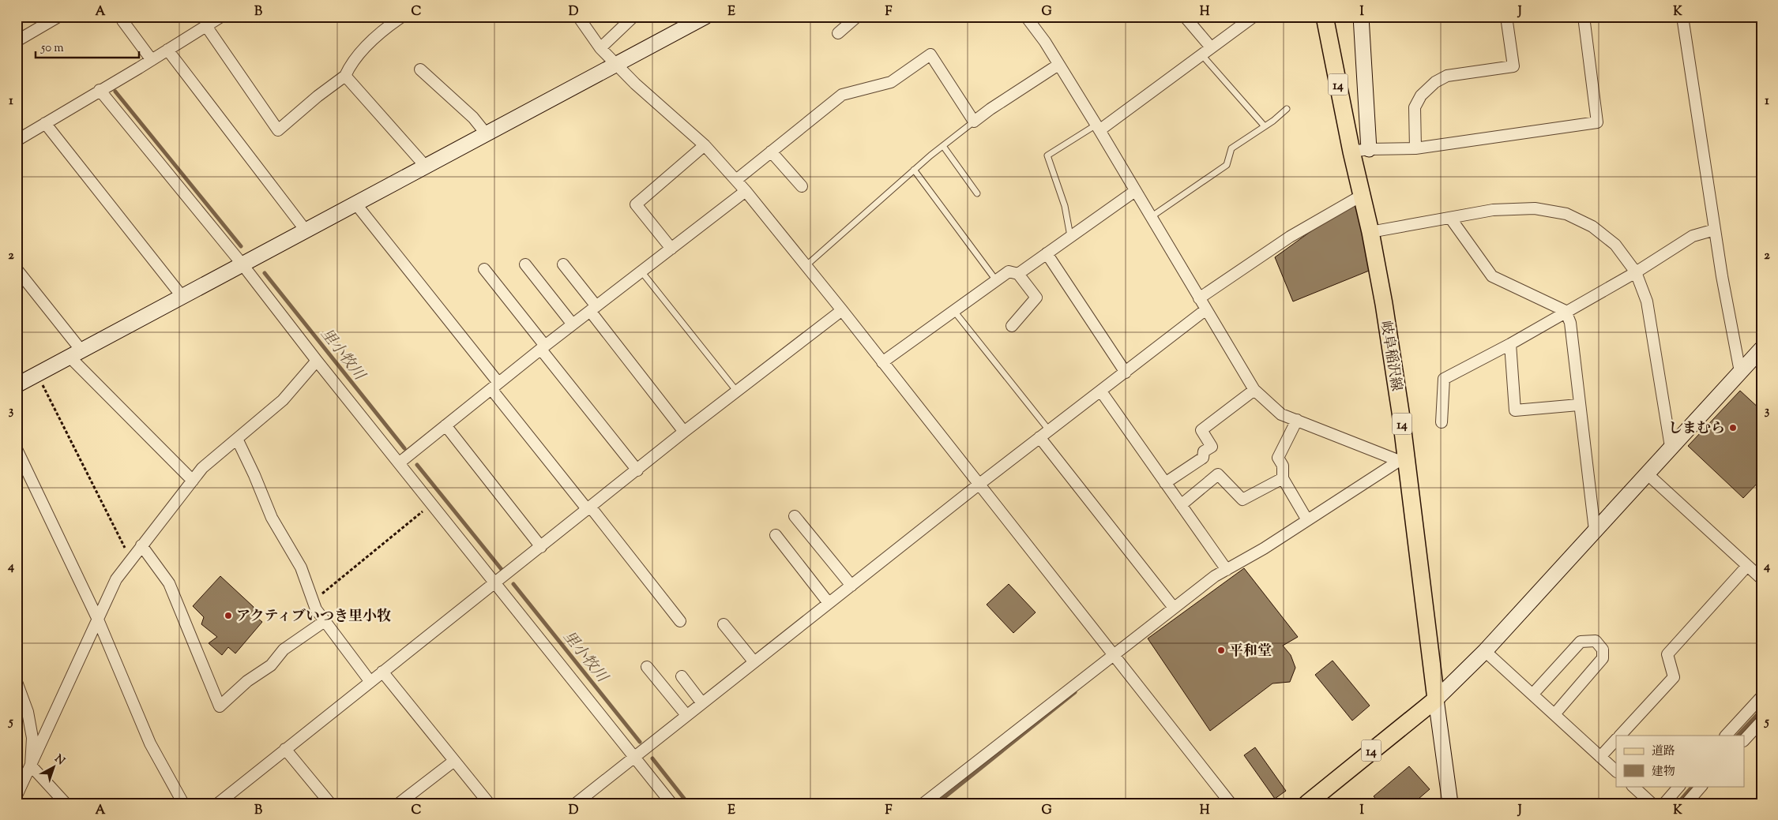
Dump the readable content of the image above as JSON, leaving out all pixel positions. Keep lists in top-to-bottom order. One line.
{"streets":{"main road":["14","岐阜稲沢線"]},"crossings":[["14","岐阜稲沢線"]],"water":["里小牧川"],"places":["しまむら","アクティブいつき里小牧","平和堂"],"legend":["道路","建物"],"scale_bar":"50 m","north":"top right","grid":{"columns":["A","B","C","D","E","F","G","H","I","J","K"],"rows":["1","2","3","4","5"]}}
